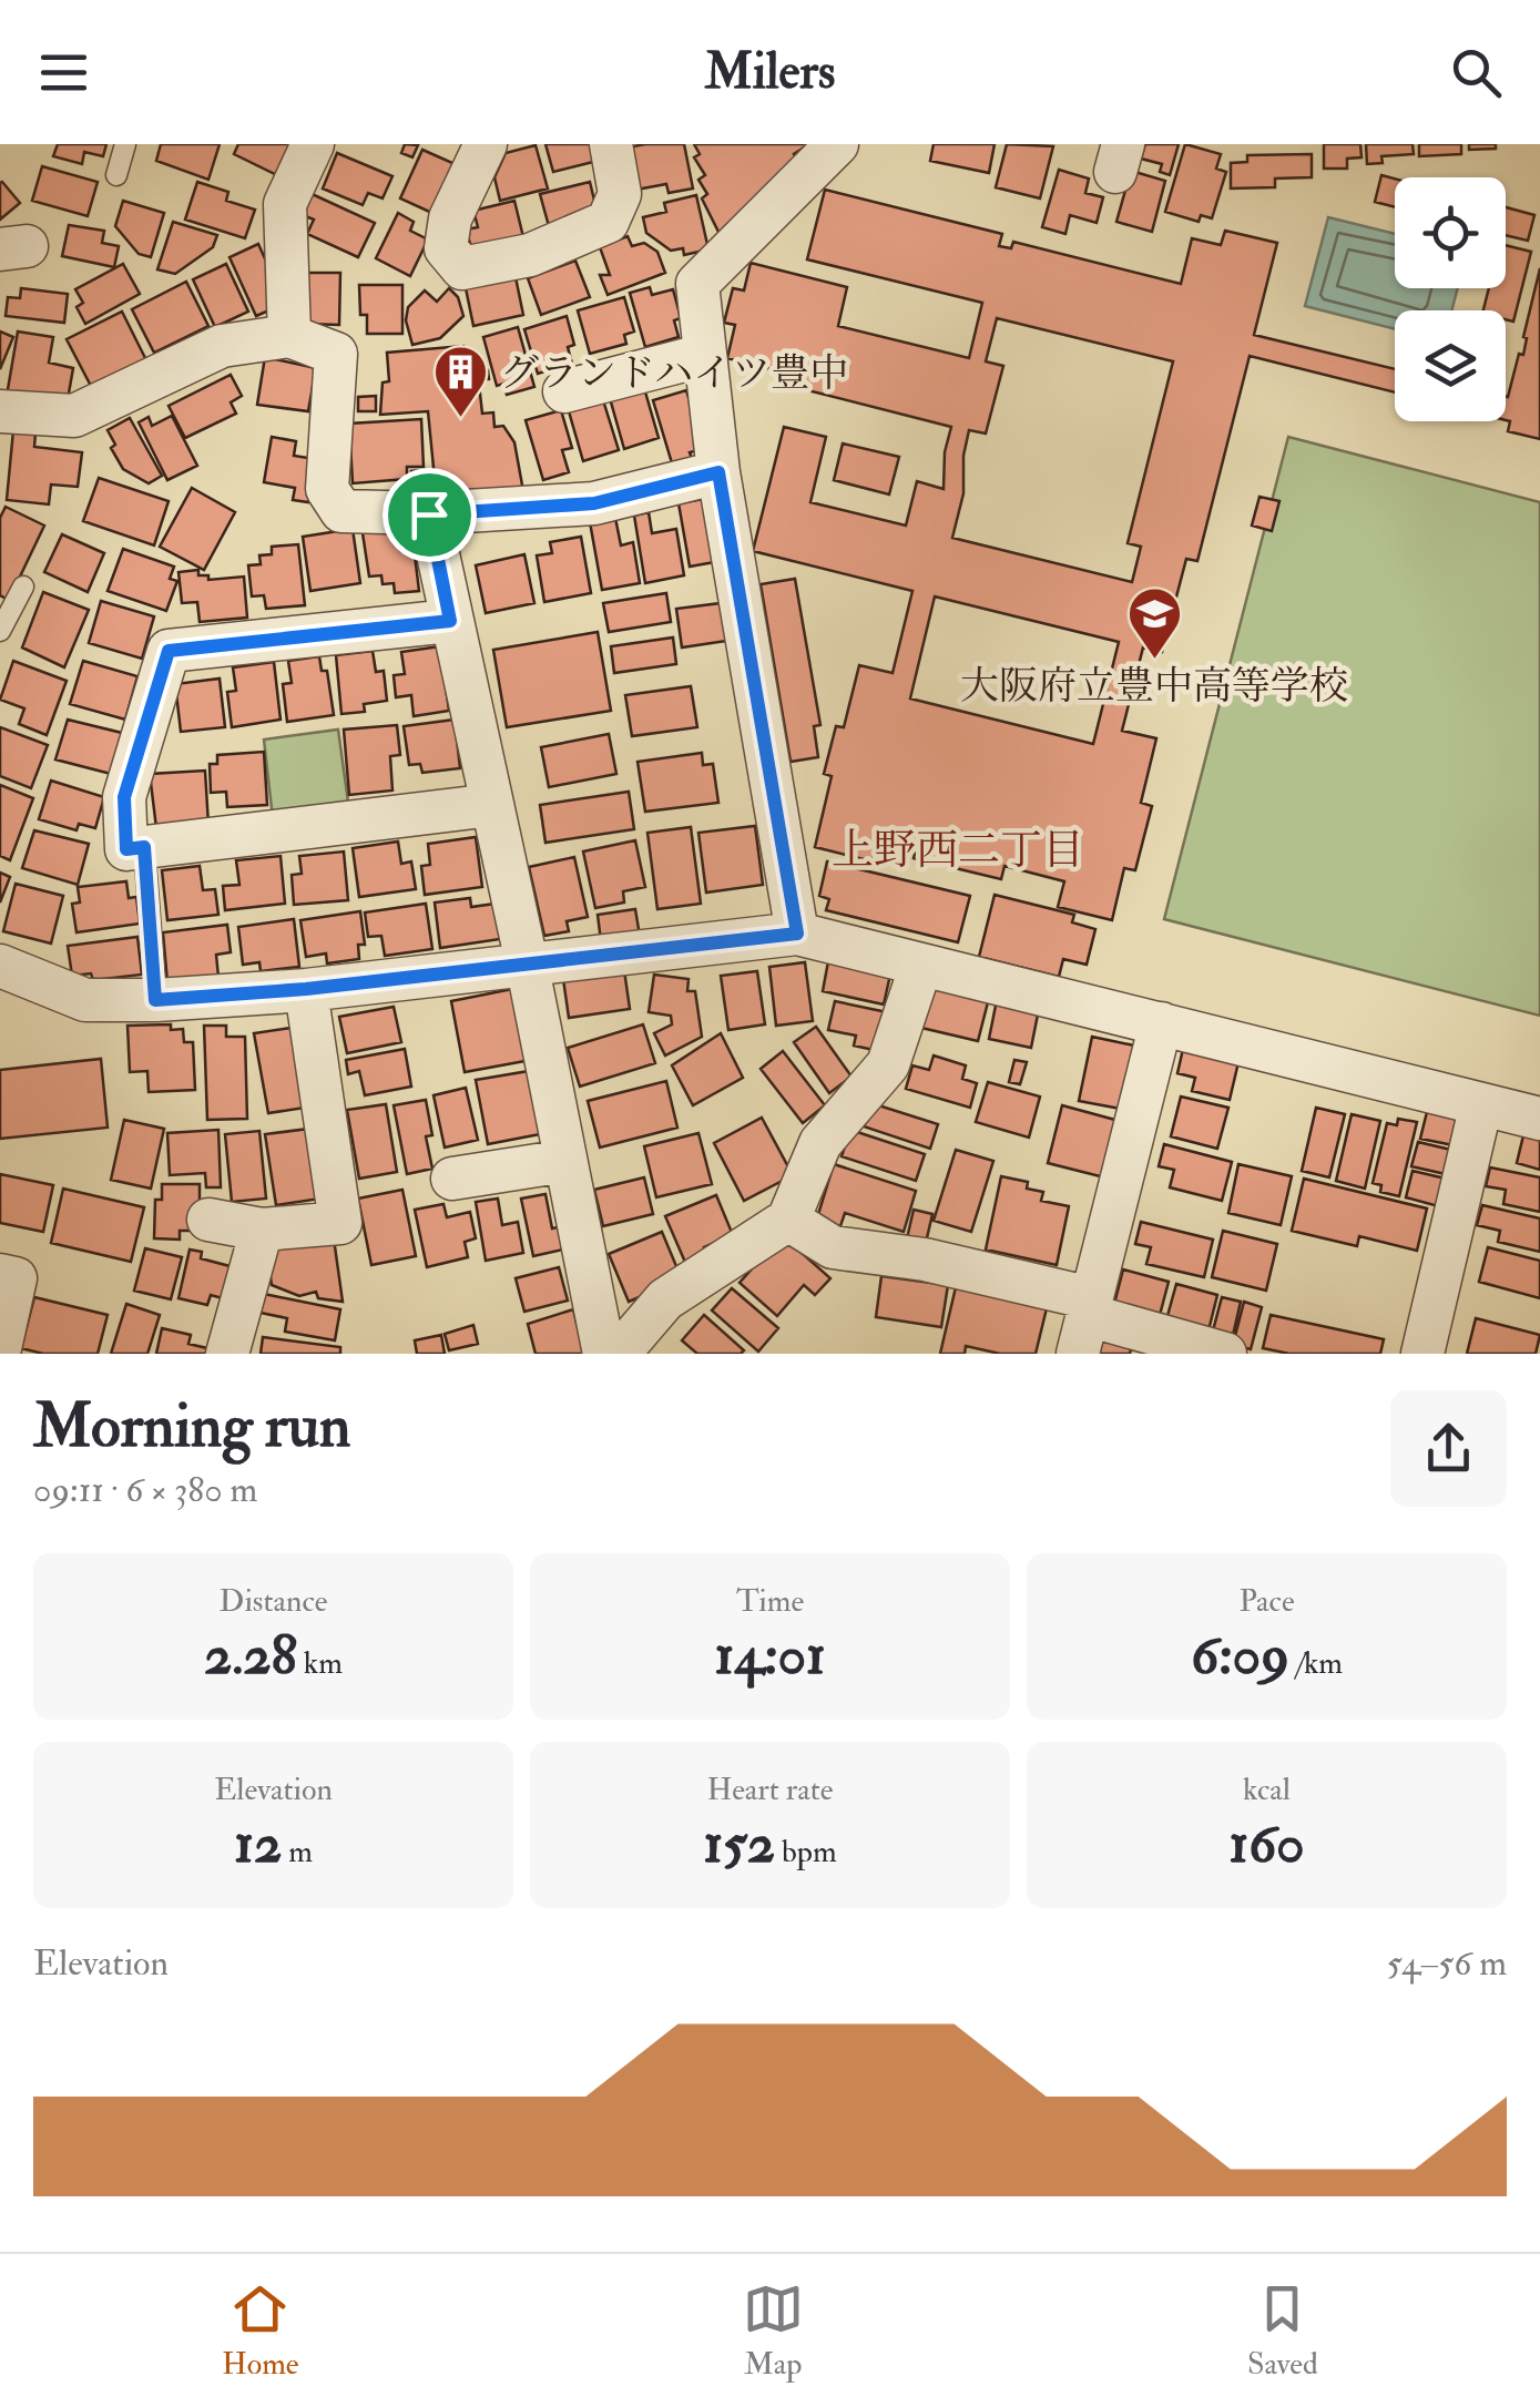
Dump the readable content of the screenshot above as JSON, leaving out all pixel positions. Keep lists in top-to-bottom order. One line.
{"districts":["上野西二丁目"],"places":{"building":["グランドハイツ豊中"],"school or university":["大阪府立豊中高等学校"]},"page":{"header":"Milers","heading":["Morning run","09:11 · 6 × 380 m"],"stats":[["Distance","2.28 km"],["Time","14:01"],["Pace","6:09 /km"],["Elevation","12 m"],["Heart rate","152 bpm"],["kcal","160"]],"chart":["Elevation","54–56 m"],"tabs":["Home","Map","Saved"]}}
